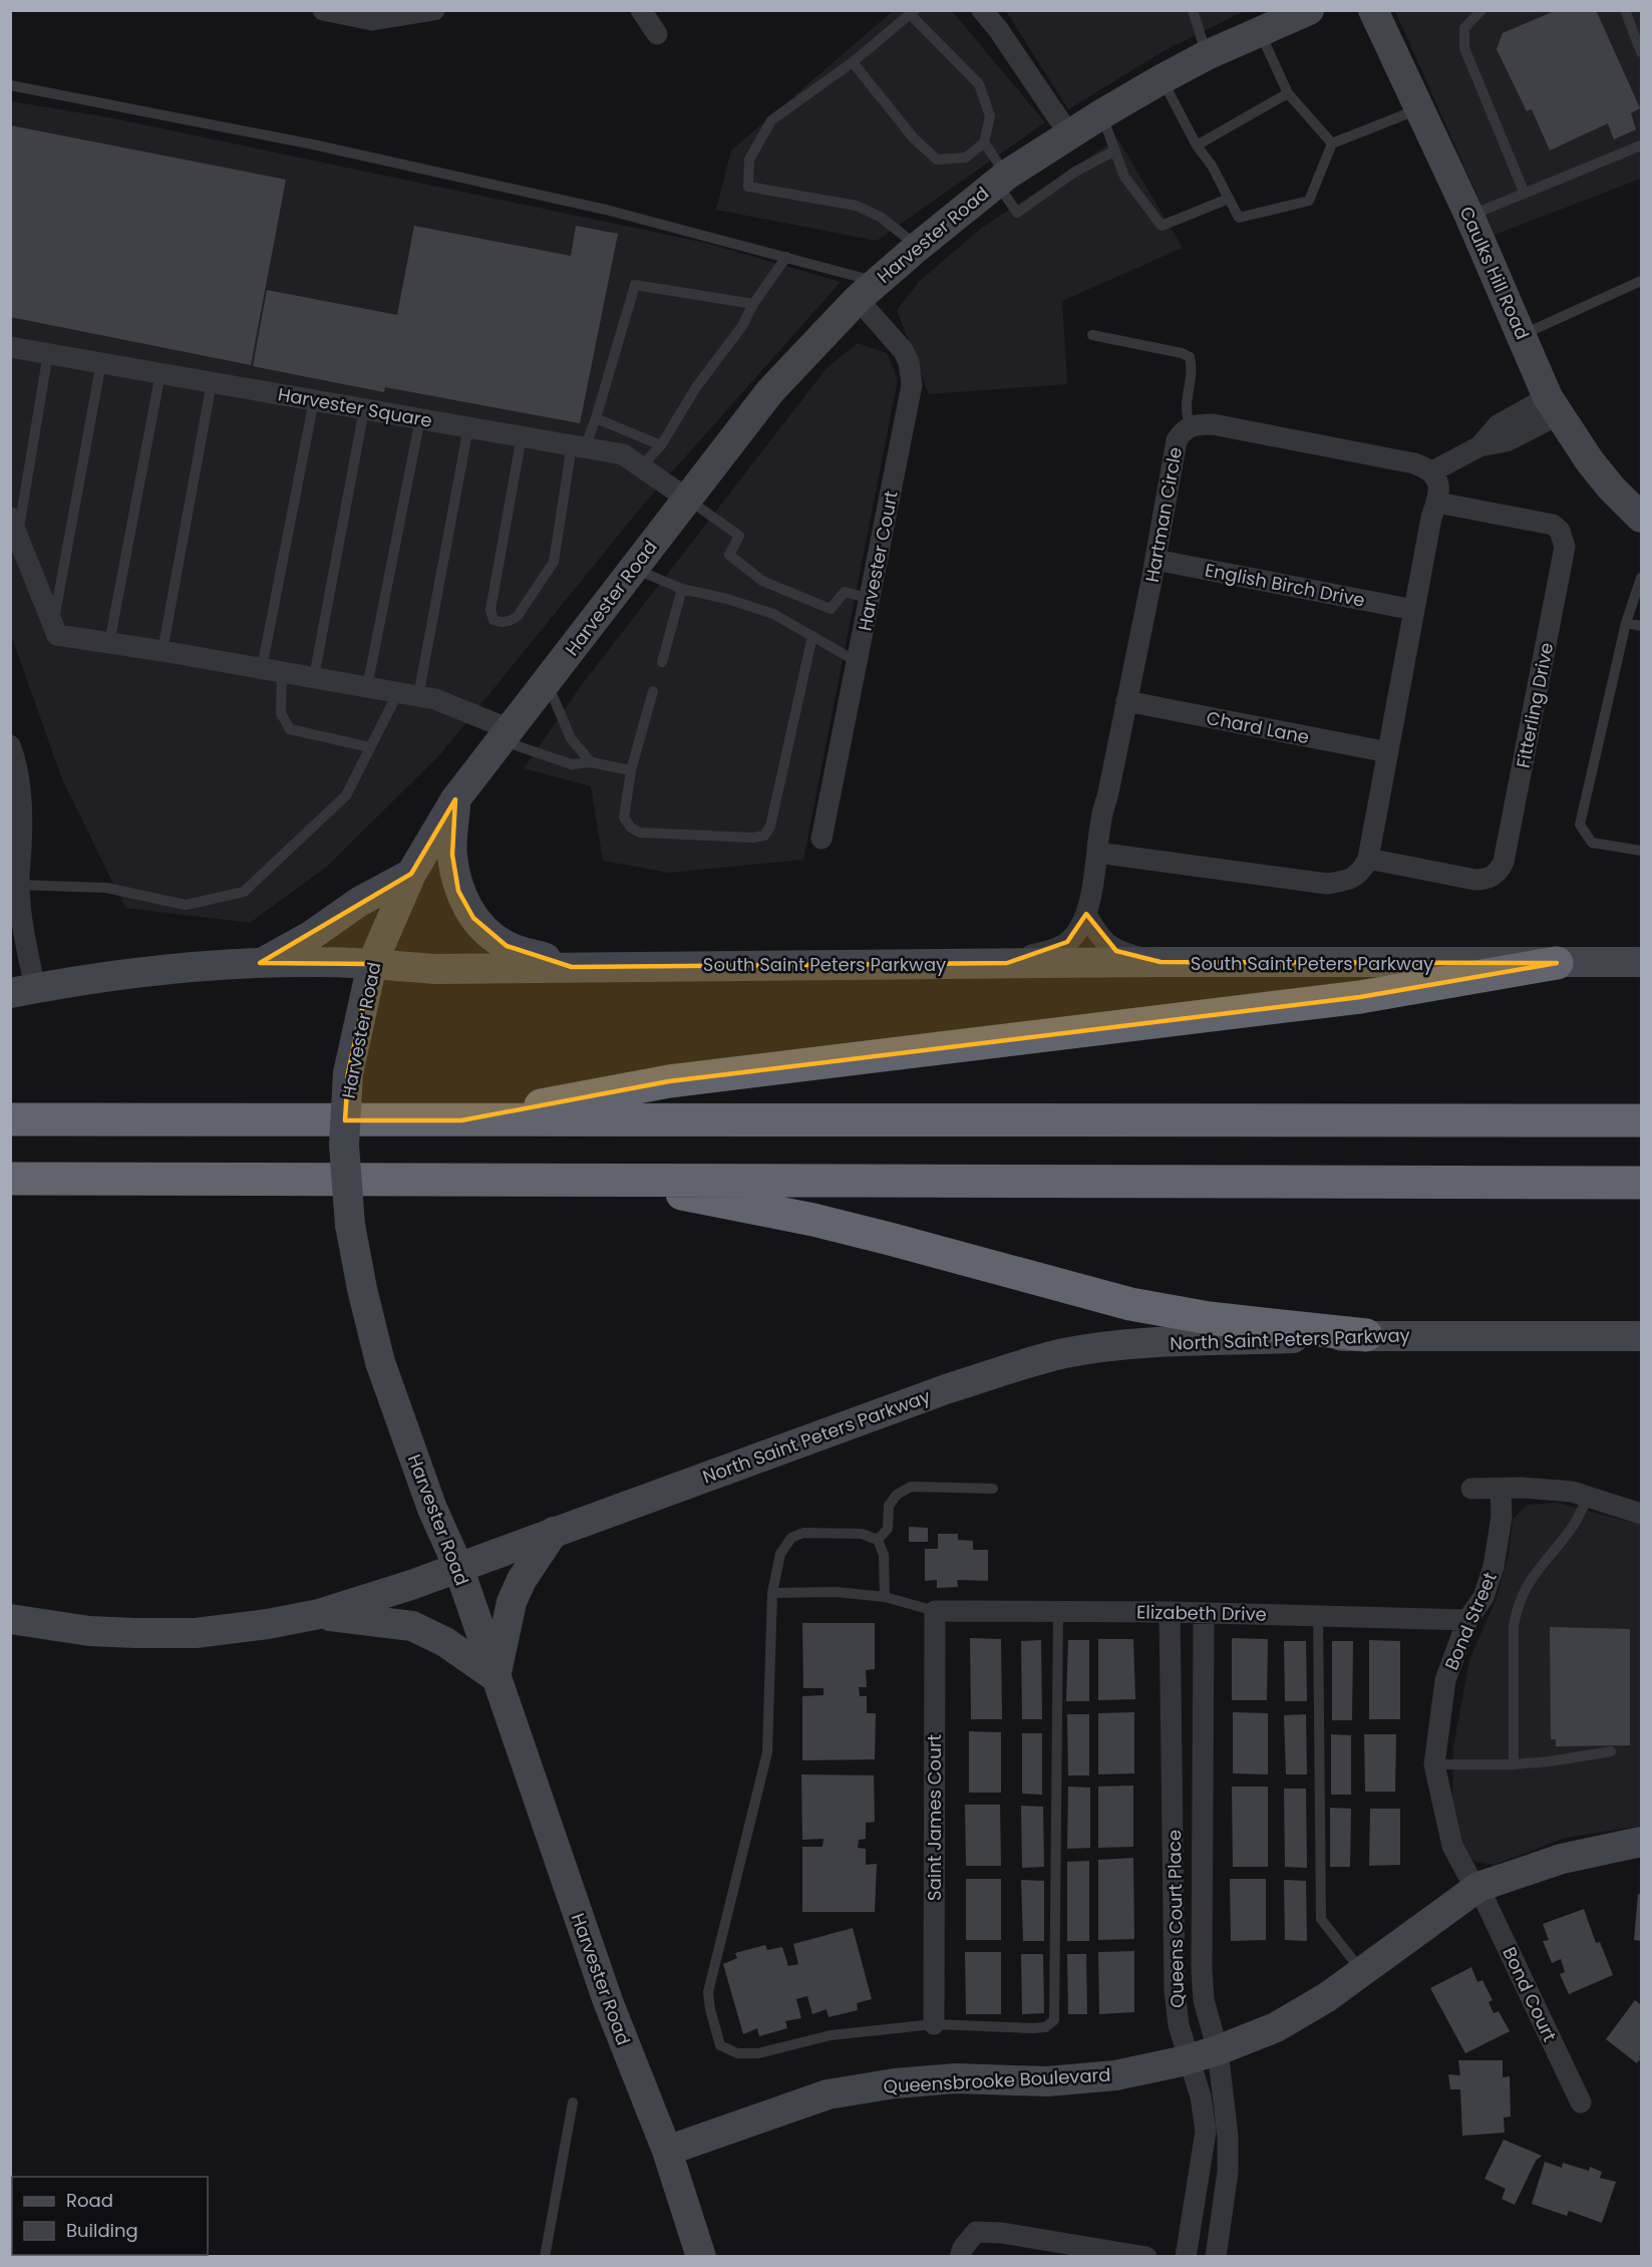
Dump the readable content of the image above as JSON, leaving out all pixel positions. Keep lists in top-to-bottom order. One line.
{"streets":{"main road":["Harvester Road","Caulks Hill Road","South Saint Peters Parkway","North Saint Peters Parkway","Queensbrooke Boulevard"],"street":["Harvester Square","Hartman Circle","Harvester Court","English Birch Drive","Fitterling Drive","Chard Lane","Elizabeth Drive","Bond Street","Saint James Court","Queens Court Place","Bond Court"]},"crossings":[["Harvester Road","Harvester Square"],["Harvester Road","Harvester Court"],["Harvester Road","South Saint Peters Parkway"],["Harvester Road","North Saint Peters Parkway"],["Harvester Road","Queensbrooke Boulevard"],["Hartman Circle","English Birch Drive"],["Hartman Circle","Chard Lane"],["Hartman Circle","South Saint Peters Parkway"],["Elizabeth Drive","Bond Street"],["Elizabeth Drive","Saint James Court"],["Elizabeth Drive","Queens Court Place"],["Bond Street","Bond Court"],["Bond Street","Queensbrooke Boulevard"],["Queens Court Place","Queensbrooke Boulevard"],["Bond Court","Queensbrooke Boulevard"]],"legend":["Road","Building"]}
